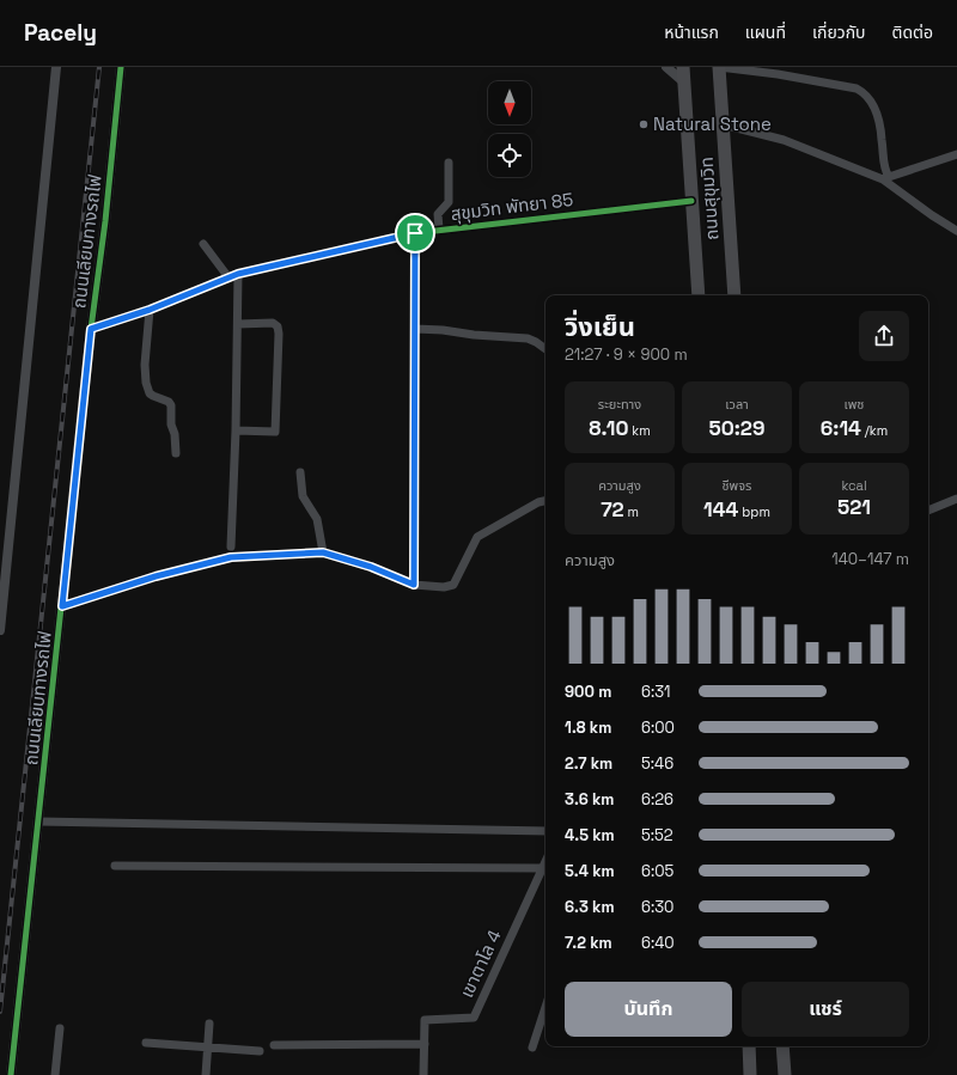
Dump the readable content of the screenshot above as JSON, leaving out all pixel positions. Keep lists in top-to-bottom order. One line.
{"streets":{"highway":["ถนนสุขุมวิท"],"street":["สุขุมวิท พัทยา 85","ถนนเลียบทางรถไฟ","เขาตาโล 4"]},"crossings":[["ถนนสุขุมวิท","สุขุมวิท พัทยา 85"],["สุขุมวิท พัทยา 85","ถนนเลียบทางรถไฟ"]],"places":["Natural Stone"],"north":"bottom","page":{"header":"Pacely","nav":["หน้าแรก","แผนที่","เกี่ยวกับ","ติดต่อ"],"heading":["วิ่งเย็น","21:27 · 9 × 900 m"],"stats":[["ระยะทาง","8.10 km"],["เวลา","50:29"],["เพซ","6:14 /km"],["ความสูง","72 m"],["ชีพจร","144 bpm"],["kcal","521"]],"chart":["ความสูง","140–147 m"],"list":[{"name":"900 m","note":"6:31"},{"name":"1.8 km","note":"6:00"},{"name":"2.7 km","note":"5:46"},{"name":"3.6 km","note":"6:26"},{"name":"4.5 km","note":"5:52"},{"name":"5.4 km","note":"6:05"},{"name":"6.3 km","note":"6:30"},{"name":"7.2 km","note":"6:40"}],"buttons":["บันทึก","แชร์"]}}
